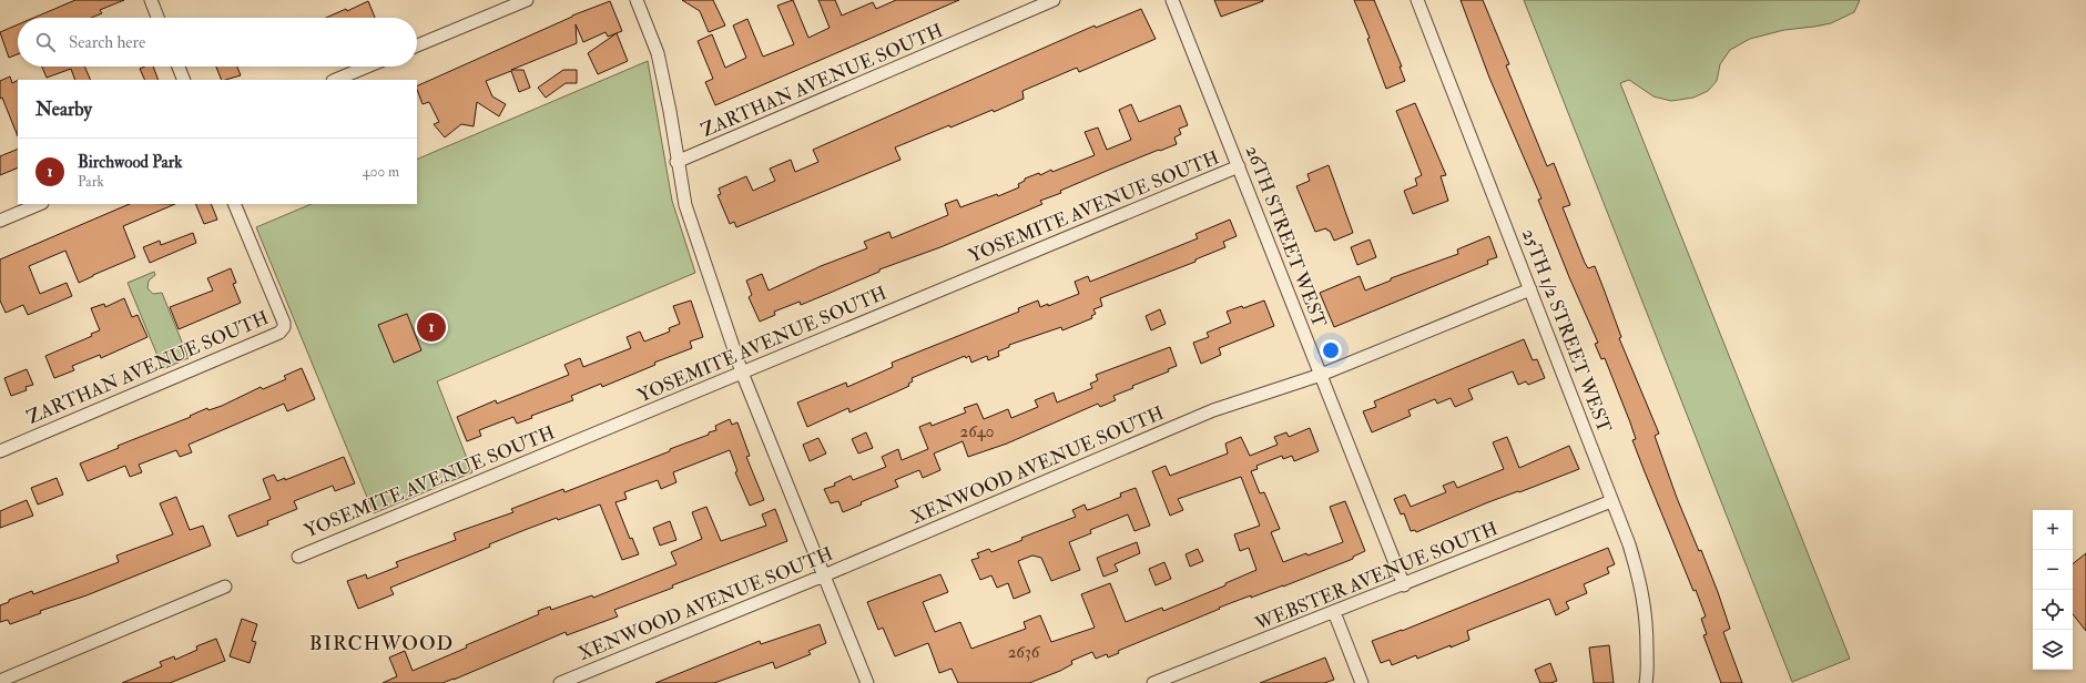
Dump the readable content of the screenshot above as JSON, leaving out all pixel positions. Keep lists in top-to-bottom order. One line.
{"streets":{"street":["ZARTHAN AVENUE SOUTH","YOSEMITE AVENUE SOUTH","26TH STREET WEST","25TH 1/2 STREET WEST","XENWOOD AVENUE SOUTH","WEBSTER AVENUE SOUTH"]},"crossings":[["YOSEMITE AVENUE SOUTH","26TH STREET WEST"],["26TH STREET WEST","XENWOOD AVENUE SOUTH"],["26TH STREET WEST","WEBSTER AVENUE SOUTH"],["25TH 1/2 STREET WEST","XENWOOD AVENUE SOUTH"],["25TH 1/2 STREET WEST","WEBSTER AVENUE SOUTH"]],"districts":["BIRCHWOOD"],"house_numbers":["2640","2636"],"page":{"search":"Search here","heading":"Nearby","list":[{"mark":"1","name":"Birchwood Park","note":"Park","value":"400 m"}],"pins":"1","map_buttons":["+","−"]}}
